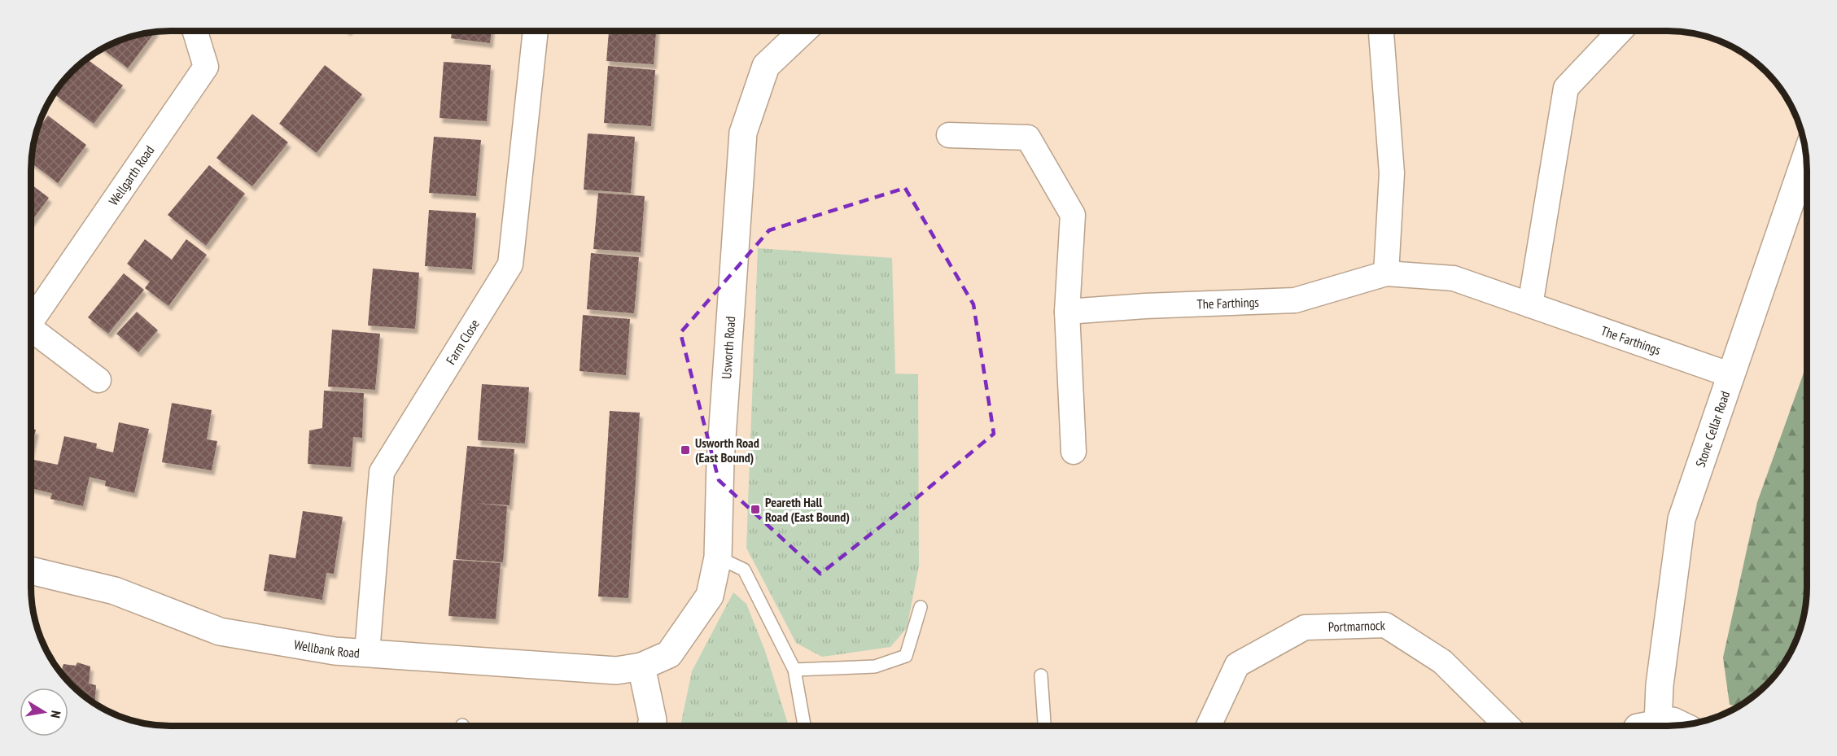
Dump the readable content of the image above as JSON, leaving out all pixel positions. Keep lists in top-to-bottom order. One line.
{"streets":{"street":["Wellgarth Road","The Farthings","Farm Close","Usworth Road","Stone Cellar Road","Portmarnock","Wellbank Road"]},"crossings":[["The Farthings","Stone Cellar Road"],["Farm Close","Wellbank Road"],["Usworth Road","Wellbank Road"]],"places":{"transit":["Usworth Road (East Bound)","Peareth Hall Road (East Bound)"]},"north":"right"}
